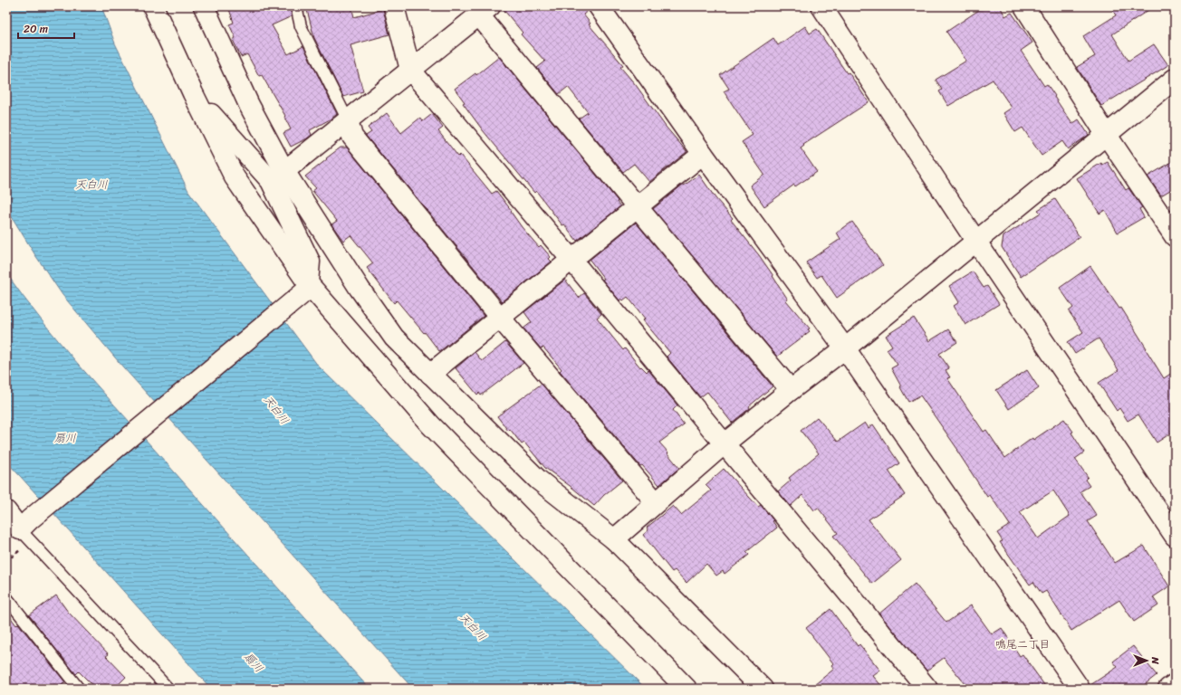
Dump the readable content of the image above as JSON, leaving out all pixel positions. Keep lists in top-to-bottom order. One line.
{"districts":["鳴尾二丁目"],"water":["天白川","扇川"],"scale_bar":"20 m","north":"right"}
